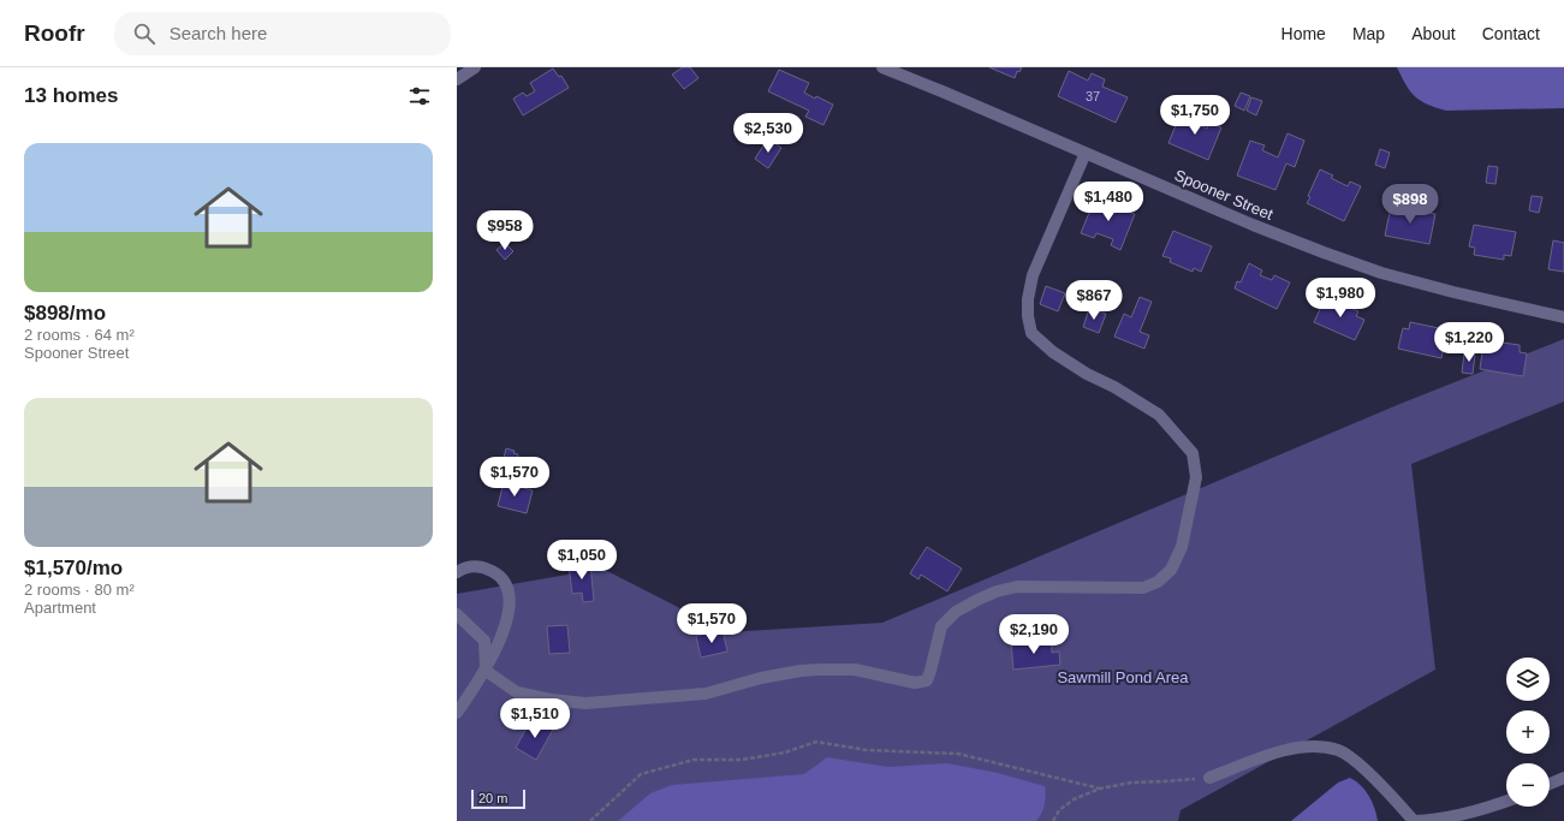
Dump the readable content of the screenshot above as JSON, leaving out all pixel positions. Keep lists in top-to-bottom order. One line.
{"streets":{"street":["Spooner Street"]},"parks":["Sawmill Pond Area"],"house_numbers":["37"],"scale_bar":"20 m","page":{"header":"Roofr","search":"Search here","nav":["Home","Map","About","Contact"],"heading":"13 homes","price":["$1,750","$2,530","$1,480","$898","$958","$1,980","$867","$1,220","$1,570","$1,050","$1,570","$2,190","$1,510"],"list":[{"name":"$898/mo","note":"2 rooms · 64 m² · Spooner Street"},{"name":"$1,570/mo","note":"2 rooms · 80 m² · Apartment"}],"map_buttons":["+","−"],"scale":"20 m"}}
